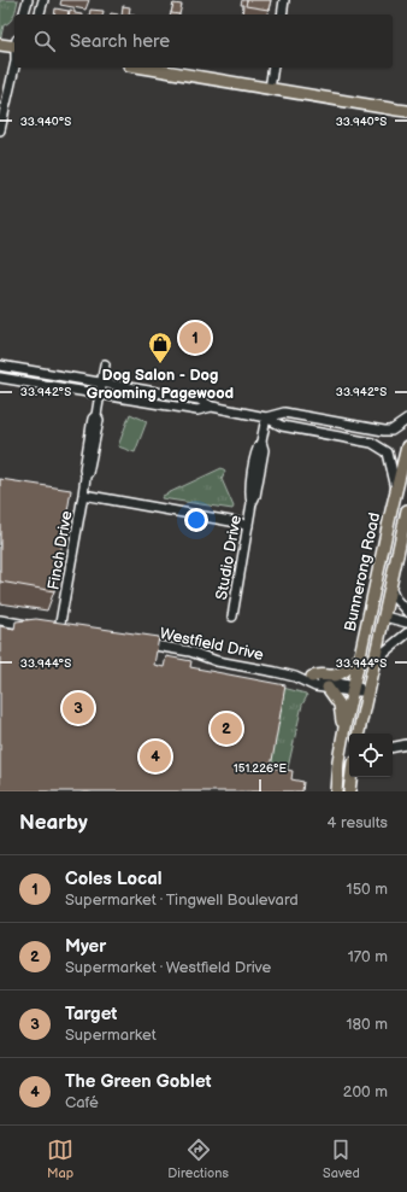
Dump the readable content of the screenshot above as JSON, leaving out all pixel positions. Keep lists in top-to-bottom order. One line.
{"streets":{"main road":["Bunnerong Road"],"street":["Finch Drive","Studio Drive","Westfield Drive"]},"crossings":[["Bunnerong Road","Westfield Drive"]],"places":{"shop":["Dog Salon - Dog Grooming Pagewood"]},"page":{"search":"Search here","pins":["1","3","2","4"],"heading":["Nearby","4 results"],"list":[{"mark":"1","name":"Coles Local","note":"Supermarket · Tingwell Boulevard","value":"150 m"},{"mark":"2","name":"Myer","note":"Supermarket · Westfield Drive","value":"170 m"},{"mark":"3","name":"Target","note":"Supermarket","value":"180 m"},{"mark":"4","name":"The Green Goblet","note":"Café","value":"200 m"}],"nav":["Map","Directions","Saved"]},"coordinates":["33.940°S","33.942°S","33.944°S","151.226°E"]}
